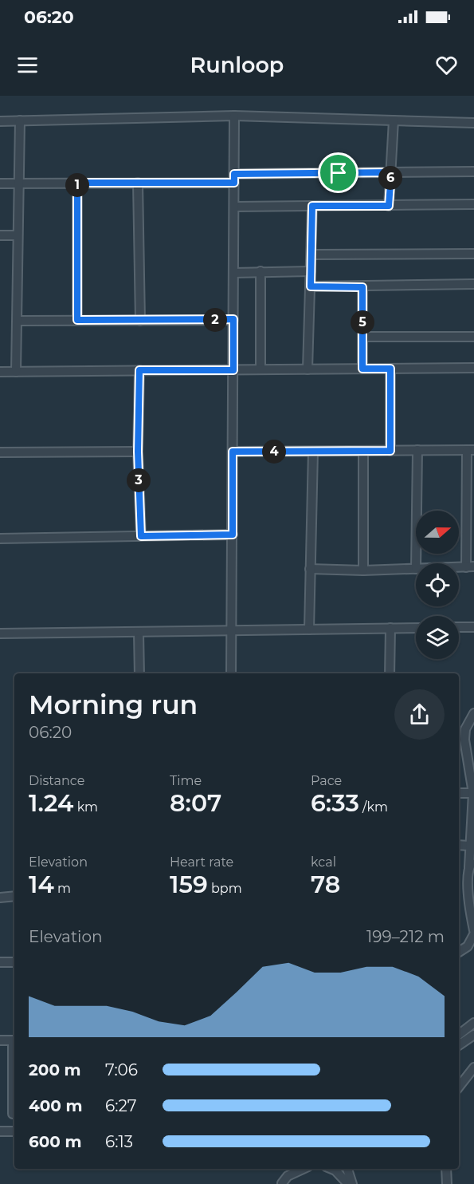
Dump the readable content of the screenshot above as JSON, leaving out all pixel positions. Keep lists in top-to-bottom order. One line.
{"north":"right","page":{"status":"06:20","header":"Runloop","pins":["6","1","2","5","4","3"],"heading":["Morning run","06:20"],"stats":[["Distance","1.24 km"],["Time","8:07"],["Pace","6:33 /km"],["Elevation","14 m"],["Heart rate","159 bpm"],["kcal","78"]],"chart":["Elevation","199–212 m"],"list":[{"name":"200 m","note":"7:06"},{"name":"400 m","note":"6:27"},{"name":"600 m","note":"6:13"}]}}
